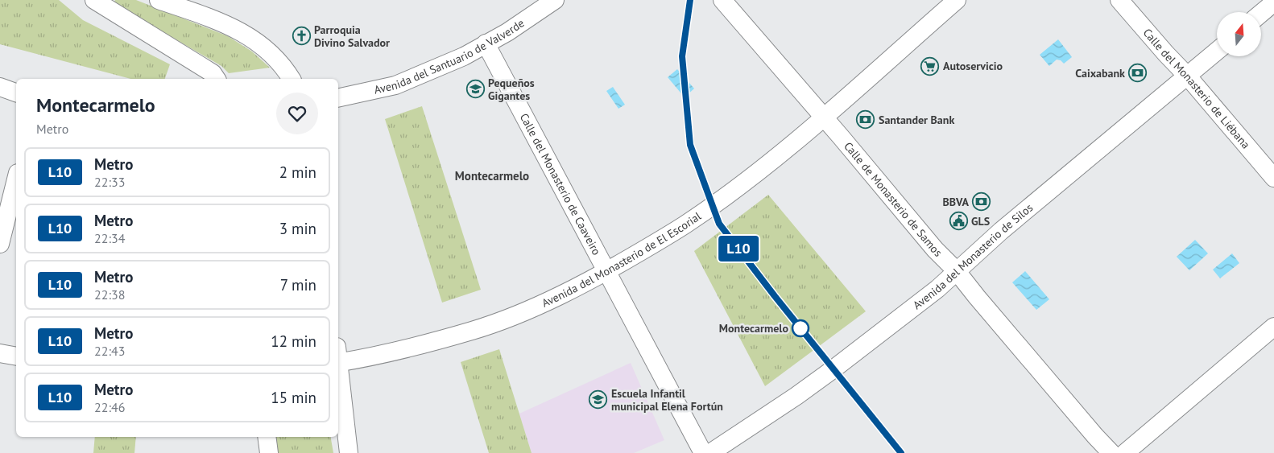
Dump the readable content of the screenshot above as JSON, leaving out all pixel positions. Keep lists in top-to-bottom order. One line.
{"streets":{"street":["Avenida del Santuario de Valverde","Calle del Monasterio de Liébana","Calle del Monasterio de Caaveiro","Calle de Monasterio de Samos","Avenida del Monasterio de Silos","Avenida del Monasterio de El Escorial"]},"crossings":[["Avenida del Santuario de Valverde","Calle del Monasterio de Caaveiro"],["Calle del Monasterio de Liébana","Avenida del Monasterio de Silos"],["Calle del Monasterio de Caaveiro","Avenida del Monasterio de El Escorial"],["Calle de Monasterio de Samos","Avenida del Monasterio de Silos"],["Calle de Monasterio de Samos","Avenida del Monasterio de El Escorial"]],"districts":["Montecarmelo"],"places":{"church":["Parroquia Divino Salvador"],"supermarket":["Autoservicio"],"bank":["Caixabank","Santander Bank","BBVA"],"school or university":["Pequeños Gigantes","Escuela Infantil municipal Elena Fortún"],"public building":["GLS"],"other":["Montecarmelo"]},"lines":["metro line L10"],"north":"top","page":{"on_map":"L10","heading":["Montecarmelo","Metro"],"list":[{"mark":"L10","name":"Metro","note":"22:33","value":"2 min"},{"mark":"L10","name":"Metro","note":"22:34","value":"3 min"},{"mark":"L10","name":"Metro","note":"22:38","value":"7 min"},{"mark":"L10","name":"Metro","note":"22:43","value":"12 min"},{"mark":"L10","name":"Metro","note":"22:46","value":"15 min"}]}}
